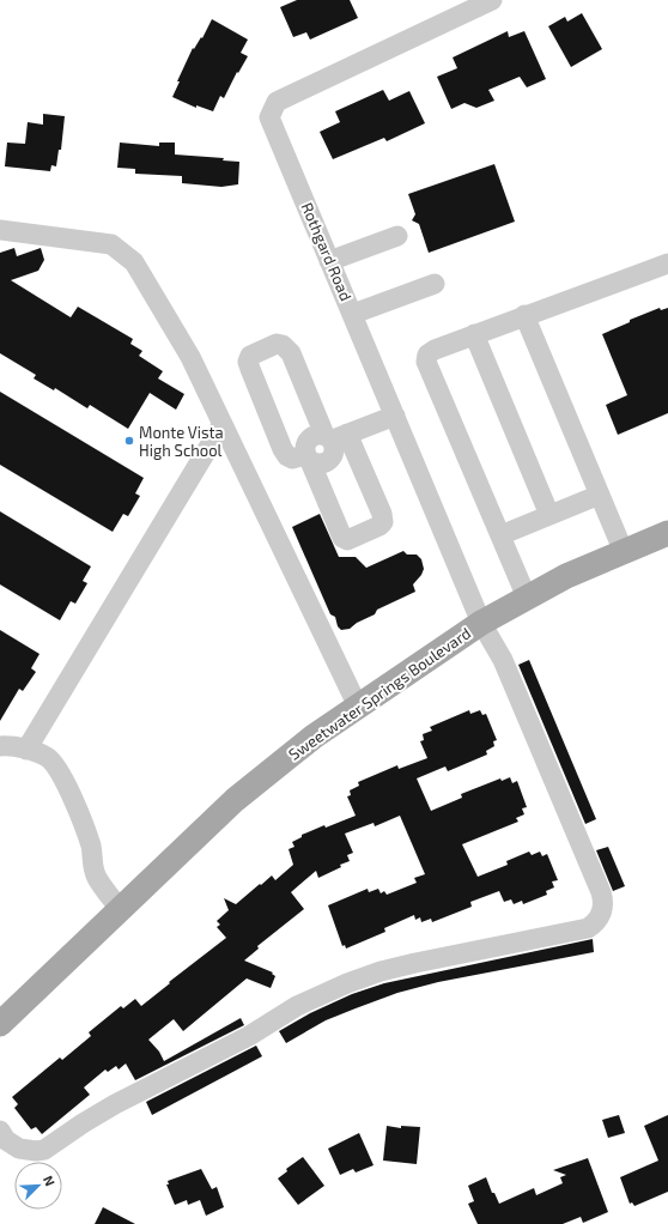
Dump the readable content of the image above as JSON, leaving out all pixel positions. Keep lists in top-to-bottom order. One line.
{"streets":{"main road":["Sweetwater Springs Boulevard"],"street":["Rothgard Road"]},"crossings":[["Rothgard Road","Sweetwater Springs Boulevard"]],"places":["Monte Vista High School"],"north":"top right"}
